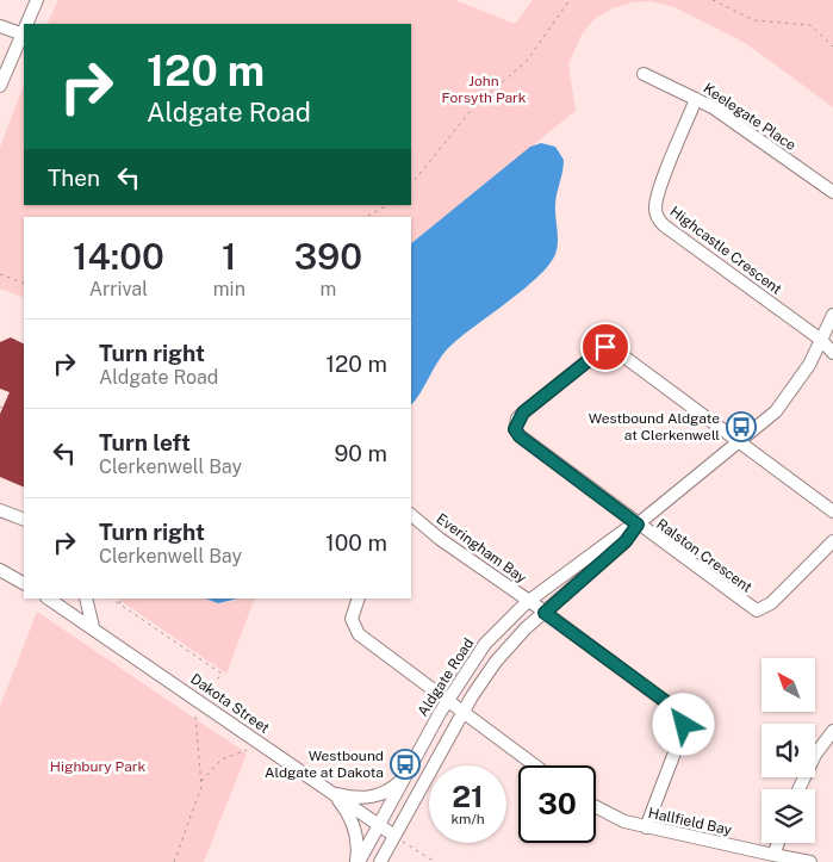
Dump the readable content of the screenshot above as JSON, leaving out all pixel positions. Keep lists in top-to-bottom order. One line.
{"streets":{"street":["Keelegate Place","Highcastle Crescent","Everingham Bay","Ralston Crescent","Aldgate Road","Dakota Street","Hallfield Bay"]},"crossings":[["Keelegate Place","Highcastle Crescent"],["Highcastle Crescent","Aldgate Road"],["Everingham Bay","Aldgate Road"],["Everingham Bay","Hallfield Bay"],["Ralston Crescent","Aldgate Road"],["Aldgate Road","Dakota Street"]],"parks":["John Forsyth Park","Highbury Park"],"places":{"bus stop":["Westbound Aldgate at Clerkenwell","Westbound Aldgate at Dakota"]},"north":"top left","page":{"turn":["120 m","Aldgate Road"],"then":"Then","eta":["14:00","Arrival","1","min","390","m"],"list":[{"name":"Turn right","note":"Aldgate Road","value":"120 m"},{"name":"Turn left","note":"Clerkenwell Bay","value":"90 m"},{"name":"Turn right","note":"Clerkenwell Bay","value":"100 m"}],"speed":"21 km/h","limit":"30"}}
